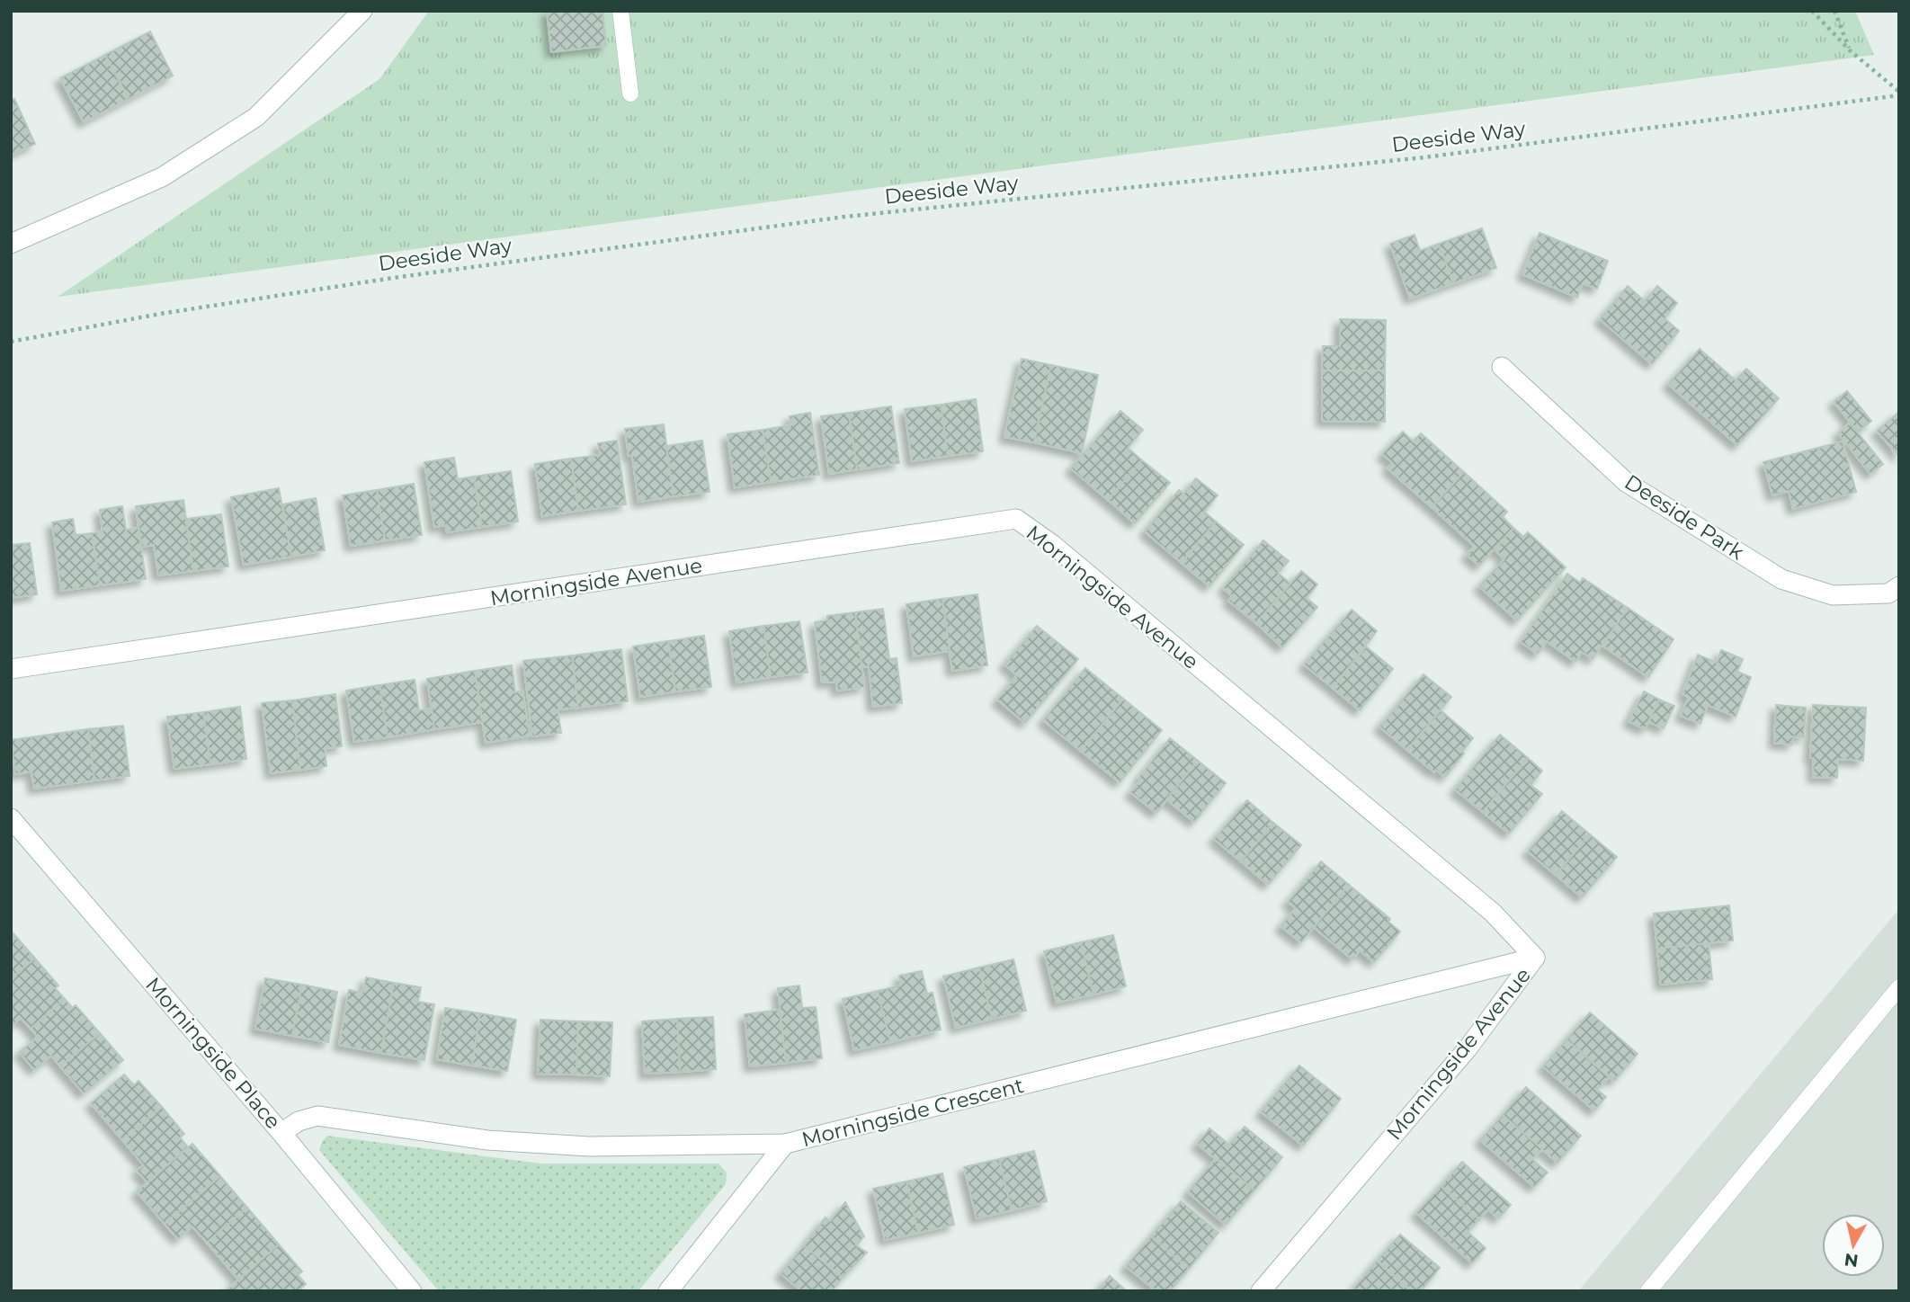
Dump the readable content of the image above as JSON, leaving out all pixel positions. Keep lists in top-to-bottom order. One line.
{"streets":{"street":["Deeside Park","Morningside Avenue","Morningside Place","Morningside Crescent"],"path":["Deeside Way"]},"crossings":[["Morningside Avenue","Morningside Crescent"],["Morningside Place","Morningside Crescent"]],"north":"bottom"}
